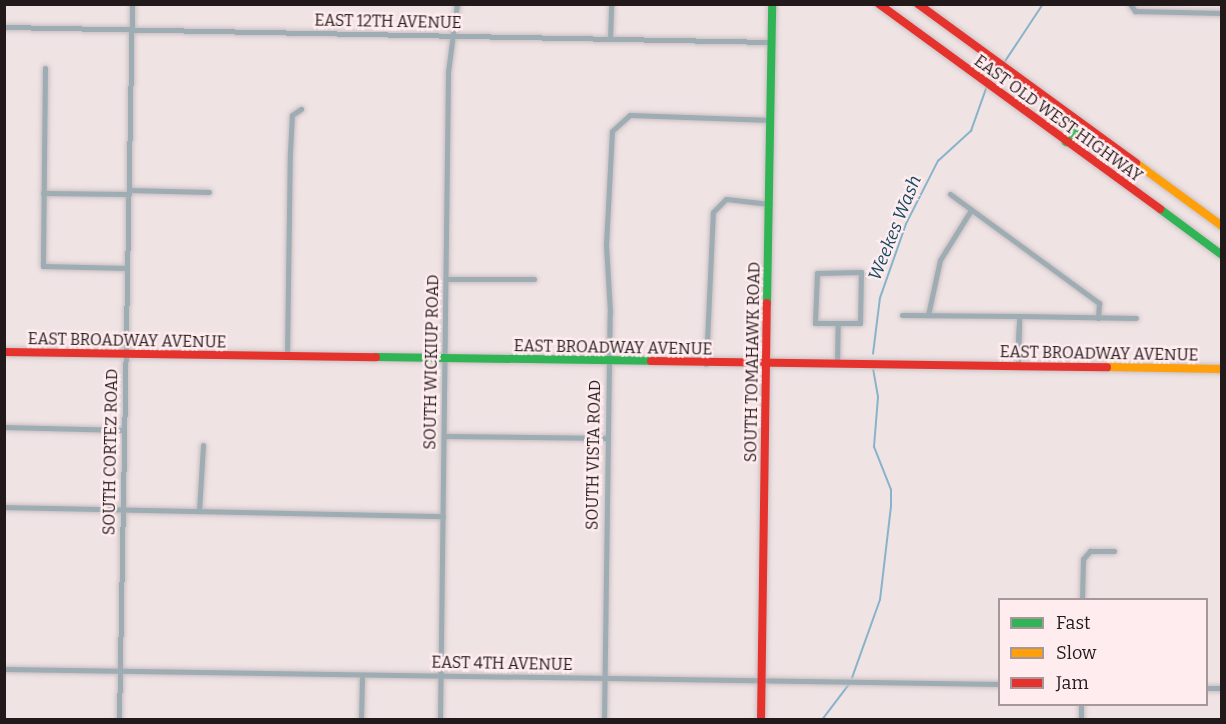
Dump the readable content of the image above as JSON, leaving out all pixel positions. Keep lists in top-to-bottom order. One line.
{"streets":{"main road":["EAST OLD WEST HIGHWAY","EAST BROADWAY AVENUE","SOUTH TOMAHAWK ROAD"],"street":["EAST 12TH AVENUE","SOUTH WICKIUP ROAD","SOUTH CORTEZ ROAD","SOUTH VISTA ROAD","EAST 4TH AVENUE"]},"crossings":[["EAST 12TH AVENUE","SOUTH WICKIUP ROAD"],["EAST 12TH AVENUE","SOUTH TOMAHAWK ROAD"],["EAST 12TH AVENUE","SOUTH CORTEZ ROAD"],["EAST BROADWAY AVENUE","SOUTH WICKIUP ROAD"],["EAST BROADWAY AVENUE","SOUTH TOMAHAWK ROAD"],["EAST BROADWAY AVENUE","SOUTH CORTEZ ROAD"],["EAST BROADWAY AVENUE","SOUTH VISTA ROAD"],["SOUTH WICKIUP ROAD","EAST 4TH AVENUE"],["SOUTH TOMAHAWK ROAD","SOUTH VISTA ROAD"],["SOUTH TOMAHAWK ROAD","EAST 4TH AVENUE"],["SOUTH CORTEZ ROAD","EAST 4TH AVENUE"],["SOUTH VISTA ROAD","EAST 4TH AVENUE"]],"water":["Weekes Wash"],"legend":["Fast","Slow","Jam"]}
